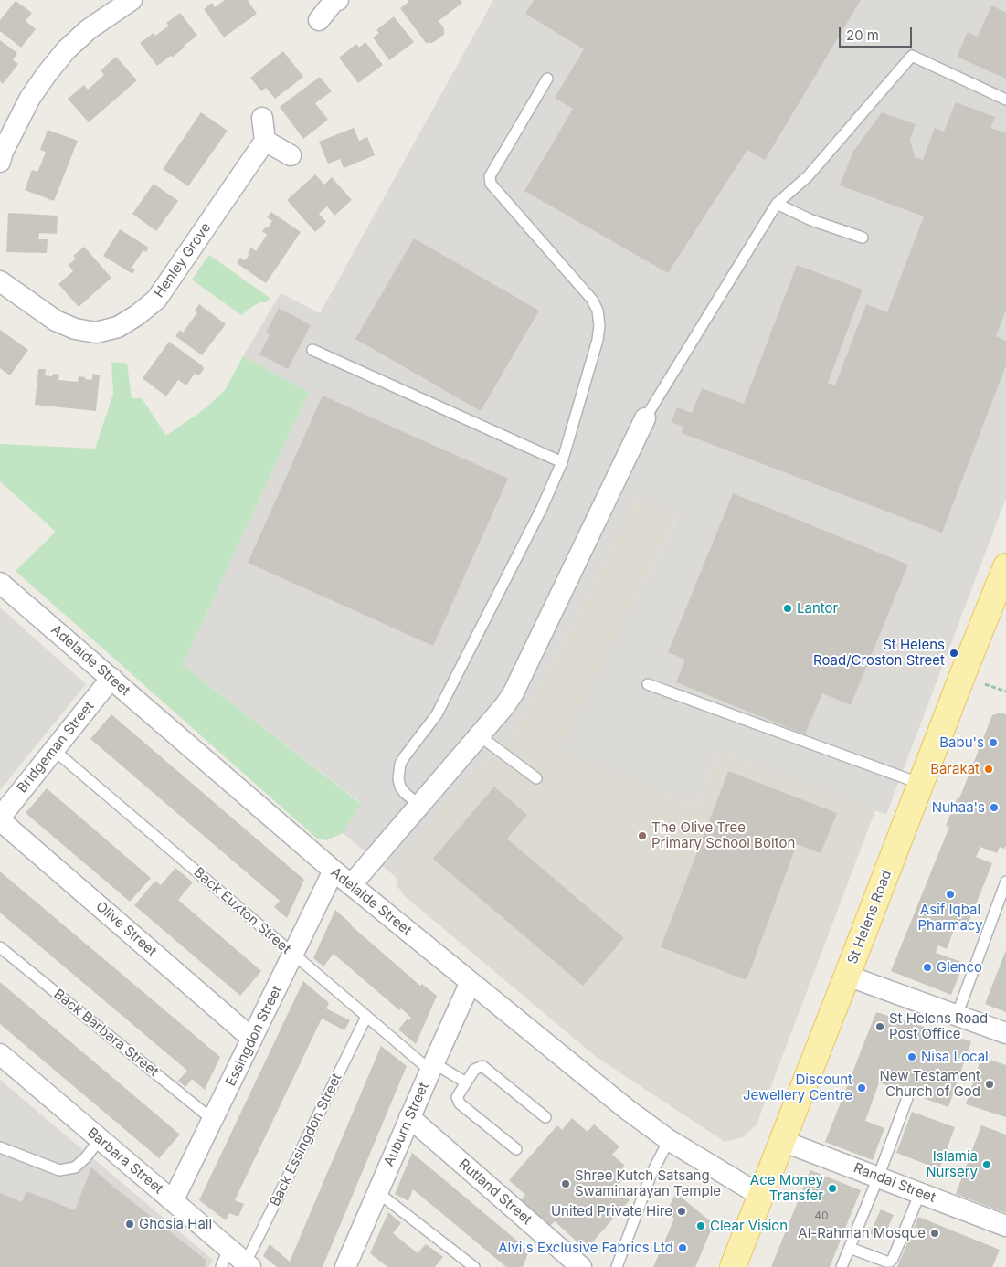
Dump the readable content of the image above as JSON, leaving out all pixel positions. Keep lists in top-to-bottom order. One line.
{"streets":{"main road":["St Helens Road"],"street":["Henley Grove","Adelaide Street","Bridgeman Street","Olive Street","Essingdon Street","Auburn Street","Barbara Street","Randal Street","Rutland Street"],"lane":["Back Euxton Street","Back Barbara Street","Back Essingdon Street"]},"crossings":[["Adelaide Street","Bridgeman Street"],["Adelaide Street","St Helens Road"],["Adelaide Street","Essingdon Street"],["Adelaide Street","Auburn Street"],["Bridgeman Street","Back Euxton Street"],["Bridgeman Street","Olive Street"],["Back Euxton Street","Essingdon Street"],["Back Euxton Street","Auburn Street"],["Back Euxton Street","Back Essingdon Street"],["St Helens Road","Randal Street"],["Olive Street","Essingdon Street"],["Back Barbara Street","Essingdon Street"],["Essingdon Street","Barbara Street"],["Auburn Street","Rutland Street"],["Back Essingdon Street","Barbara Street"]],"places":["Lantor","St Helens Road/Croston Street","Babu's","Barakat","Nuhaa's","The Olive Tree Primary School Bolton","Asif Iqbal Pharmacy","Glenco","St Helens Road Post Office","Nisa Local","New Testament Church of God","Discount Jewellery Centre","Islamia Nursery","Shree Kutch Satsang Swaminarayan Temple","Ace Money Transfer","United Private Hire","Ghosia Hall","Clear Vision","Al-Rahman Mosque","Alvi's Exclusive Fabrics Ltd"],"house_numbers":["40"],"scale_bar":"20 m"}
